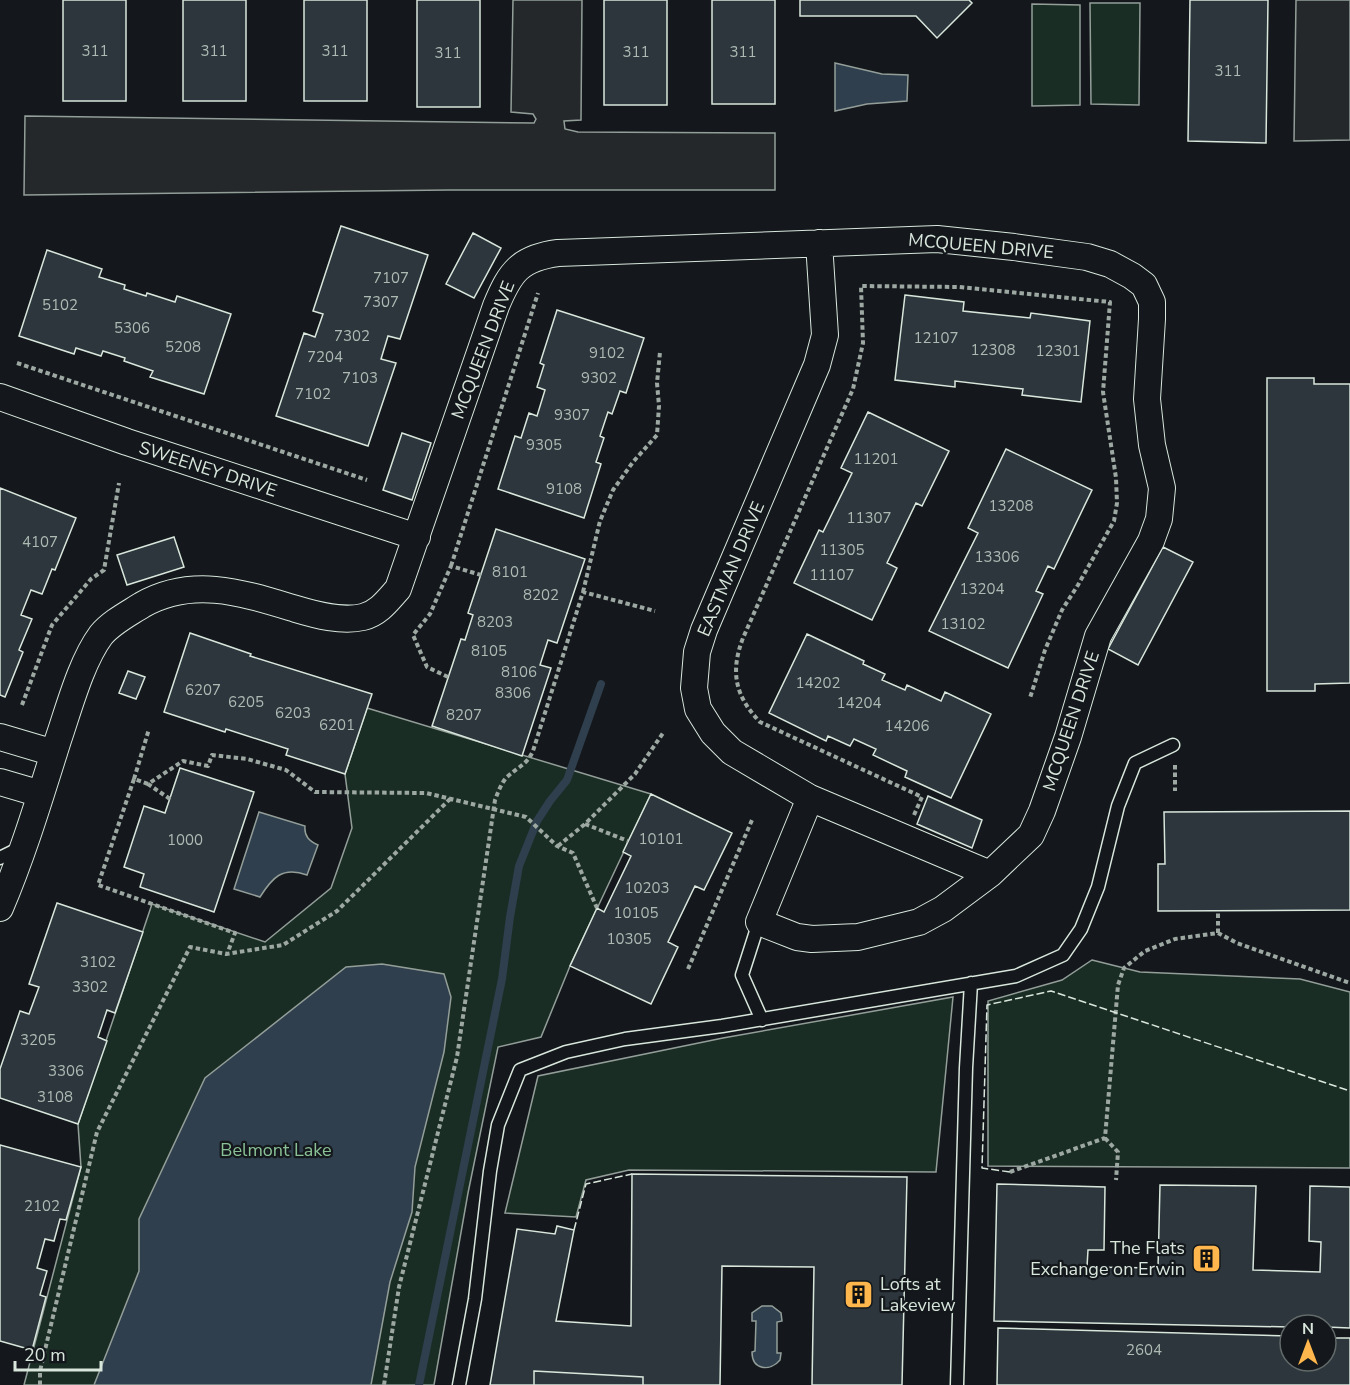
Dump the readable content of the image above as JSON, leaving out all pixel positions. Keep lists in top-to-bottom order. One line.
{"streets":{"street":["MCQUEEN DRIVE","SWEENEY DRIVE","EASTMAN DRIVE"]},"crossings":[["MCQUEEN DRIVE","SWEENEY DRIVE"],["MCQUEEN DRIVE","EASTMAN DRIVE"]],"parks":["Belmont Lake"],"places":{"building":["The Flats Exchange on Erwin","Lofts at Lakeview"]},"house_numbers":["311","311","311","311","311","311","311","7107","7307","5102","5306","7302","12107","5208","12308","12301","9102","7204","7103","9302","7102","9307","9305","11201","9108","13208","11307","4107","11305","13306","8101","11107","13204","8202","8203","13102","8105","8106","14202","6207","8306","6205","14204","6203","8207","6201","14206","10101","1000","10203","10105","10305","3102","3302","3205","3306","3108","2102","2604"],"scale_bar":"20 m","north":"top"}
